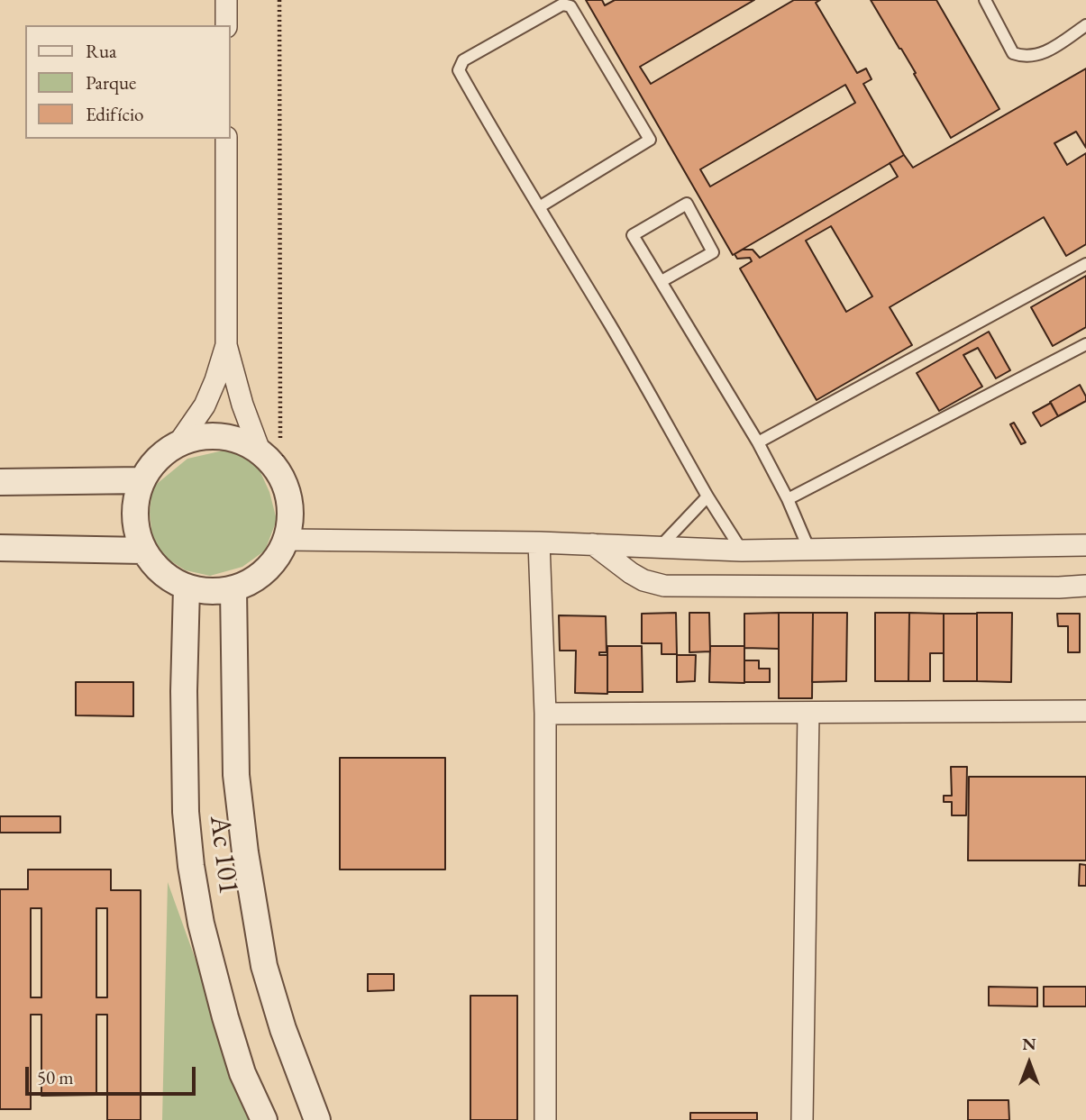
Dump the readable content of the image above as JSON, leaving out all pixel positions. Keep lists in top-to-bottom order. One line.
{"streets":{"street":["Ac 101"]},"legend":["Rua","Parque","Edifício"],"scale_bar":"50 m","north":"top"}
